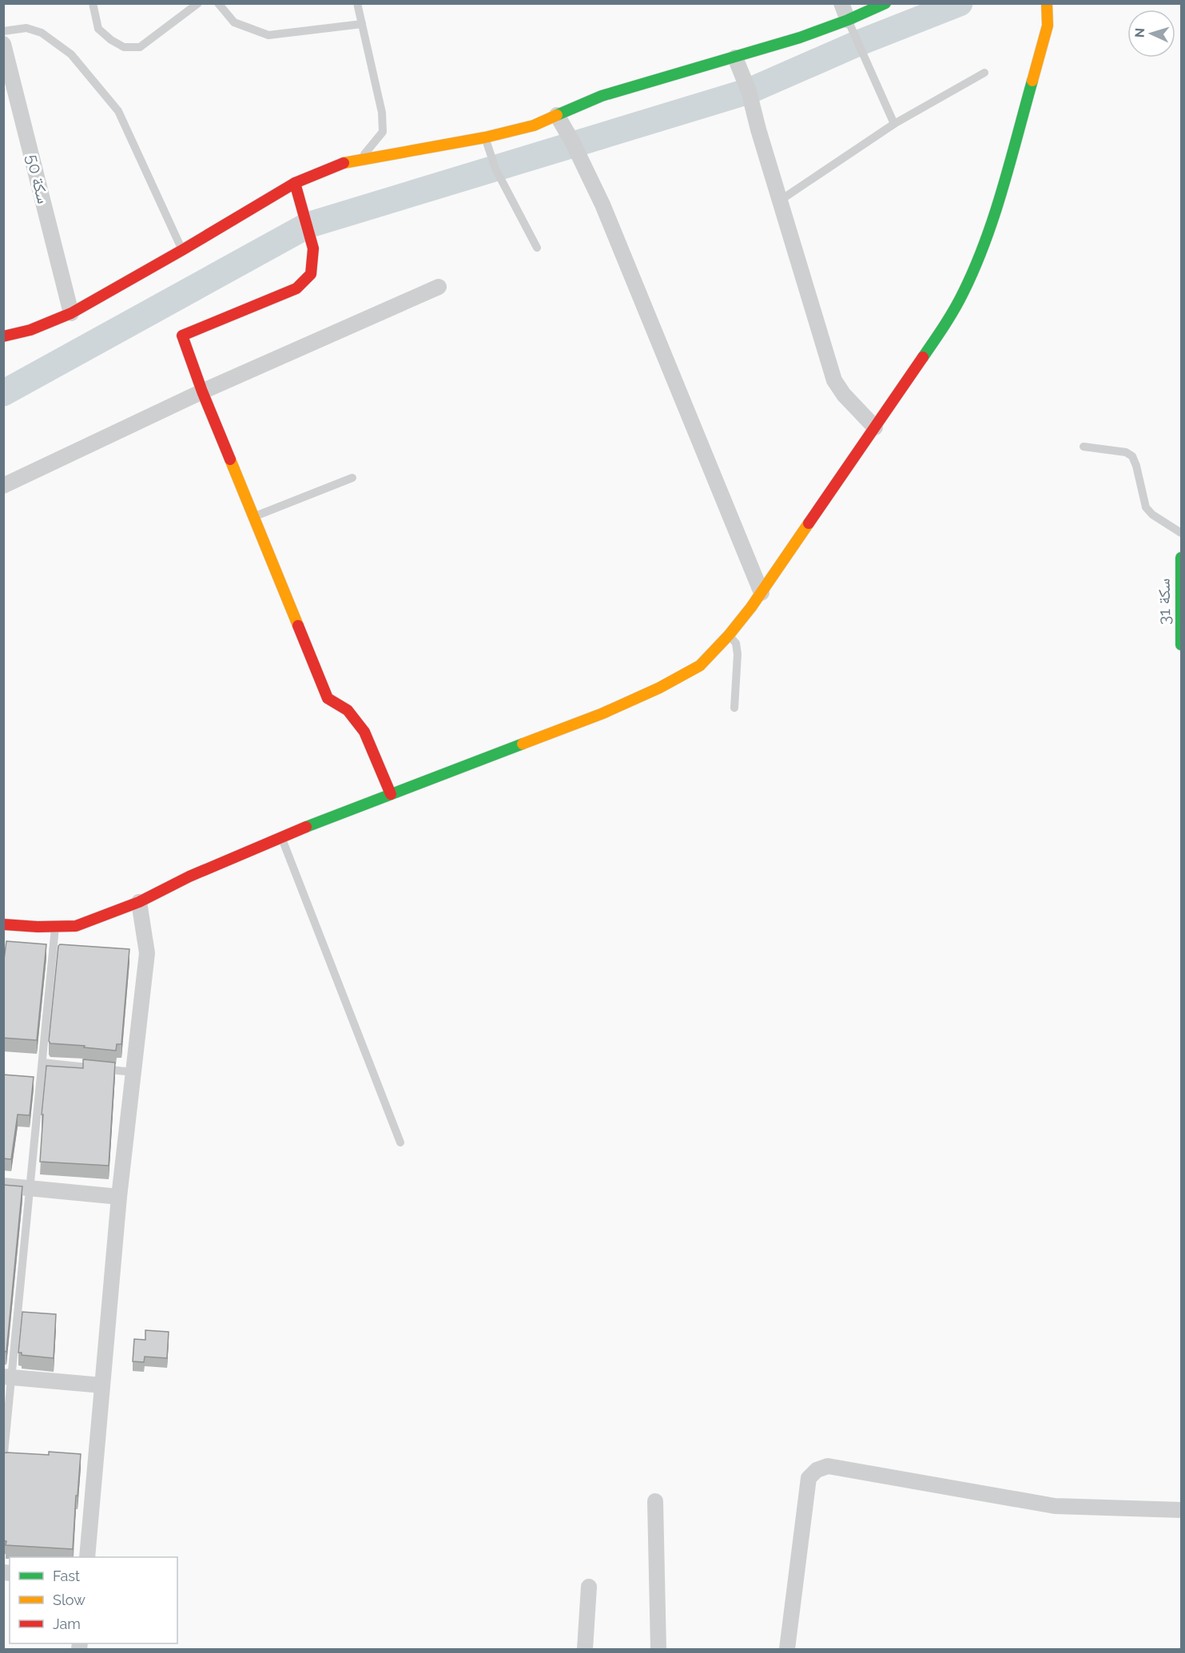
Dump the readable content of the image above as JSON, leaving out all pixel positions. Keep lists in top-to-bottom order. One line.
{"streets":{"street":["سكة 50","سكة 31"]},"legend":["Fast","Slow","Jam"],"north":"left"}
